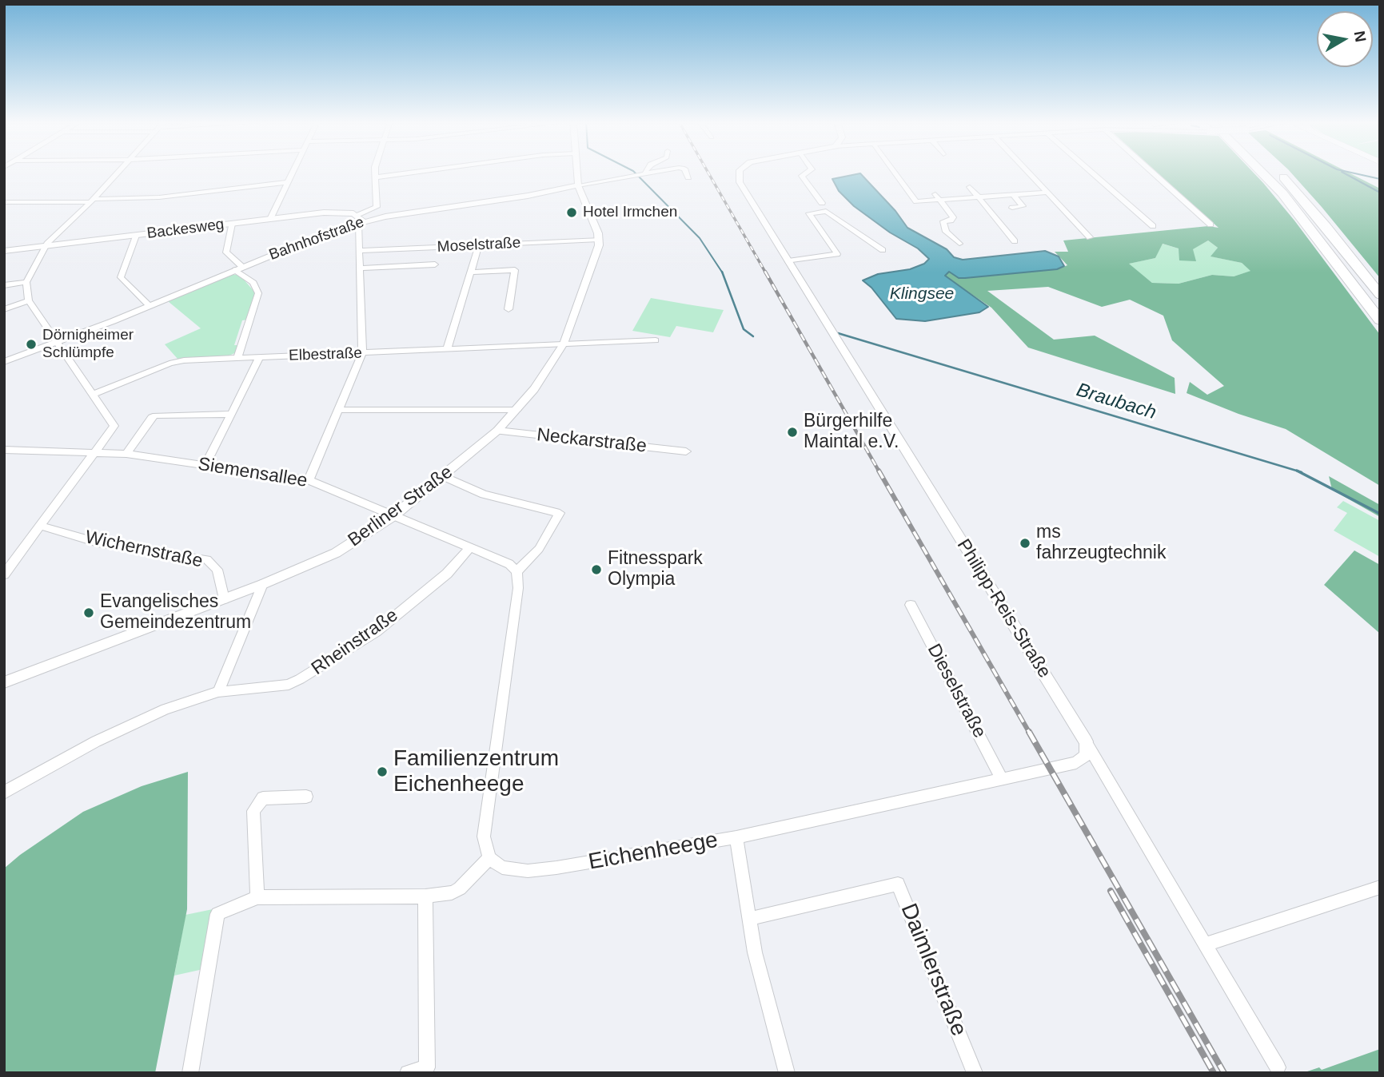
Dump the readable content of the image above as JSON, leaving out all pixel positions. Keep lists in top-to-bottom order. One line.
{"streets":{"street":["Backesweg","Bahnhofstraße","Moselstraße","Elbestraße","Neckarstraße","Siemensallee","Berliner Straße","Wichernstraße","Philipp-Reis-Straße","Rheinstraße","Dieselstraße","Eichenheege","Daimlerstraße"]},"crossings":[["Backesweg","Bahnhofstraße"],["Moselstraße","Berliner Straße"],["Elbestraße","Berliner Straße"],["Neckarstraße","Berliner Straße"],["Siemensallee","Berliner Straße"],["Siemensallee","Rheinstraße"],["Berliner Straße","Wichernstraße"],["Philipp-Reis-Straße","Eichenheege"],["Dieselstraße","Eichenheege"]],"water":["Klingsee","Braubach"],"places":["Hotel Irmchen","Dörnigheimer Schlümpfe","Bürgerhilfe Maintal e.V.","ms fahrzeugtechnik","Fitnesspark Olympia","Evangelisches Gemeindezentrum","Familienzentrum Eichenheege"],"north":"right"}
